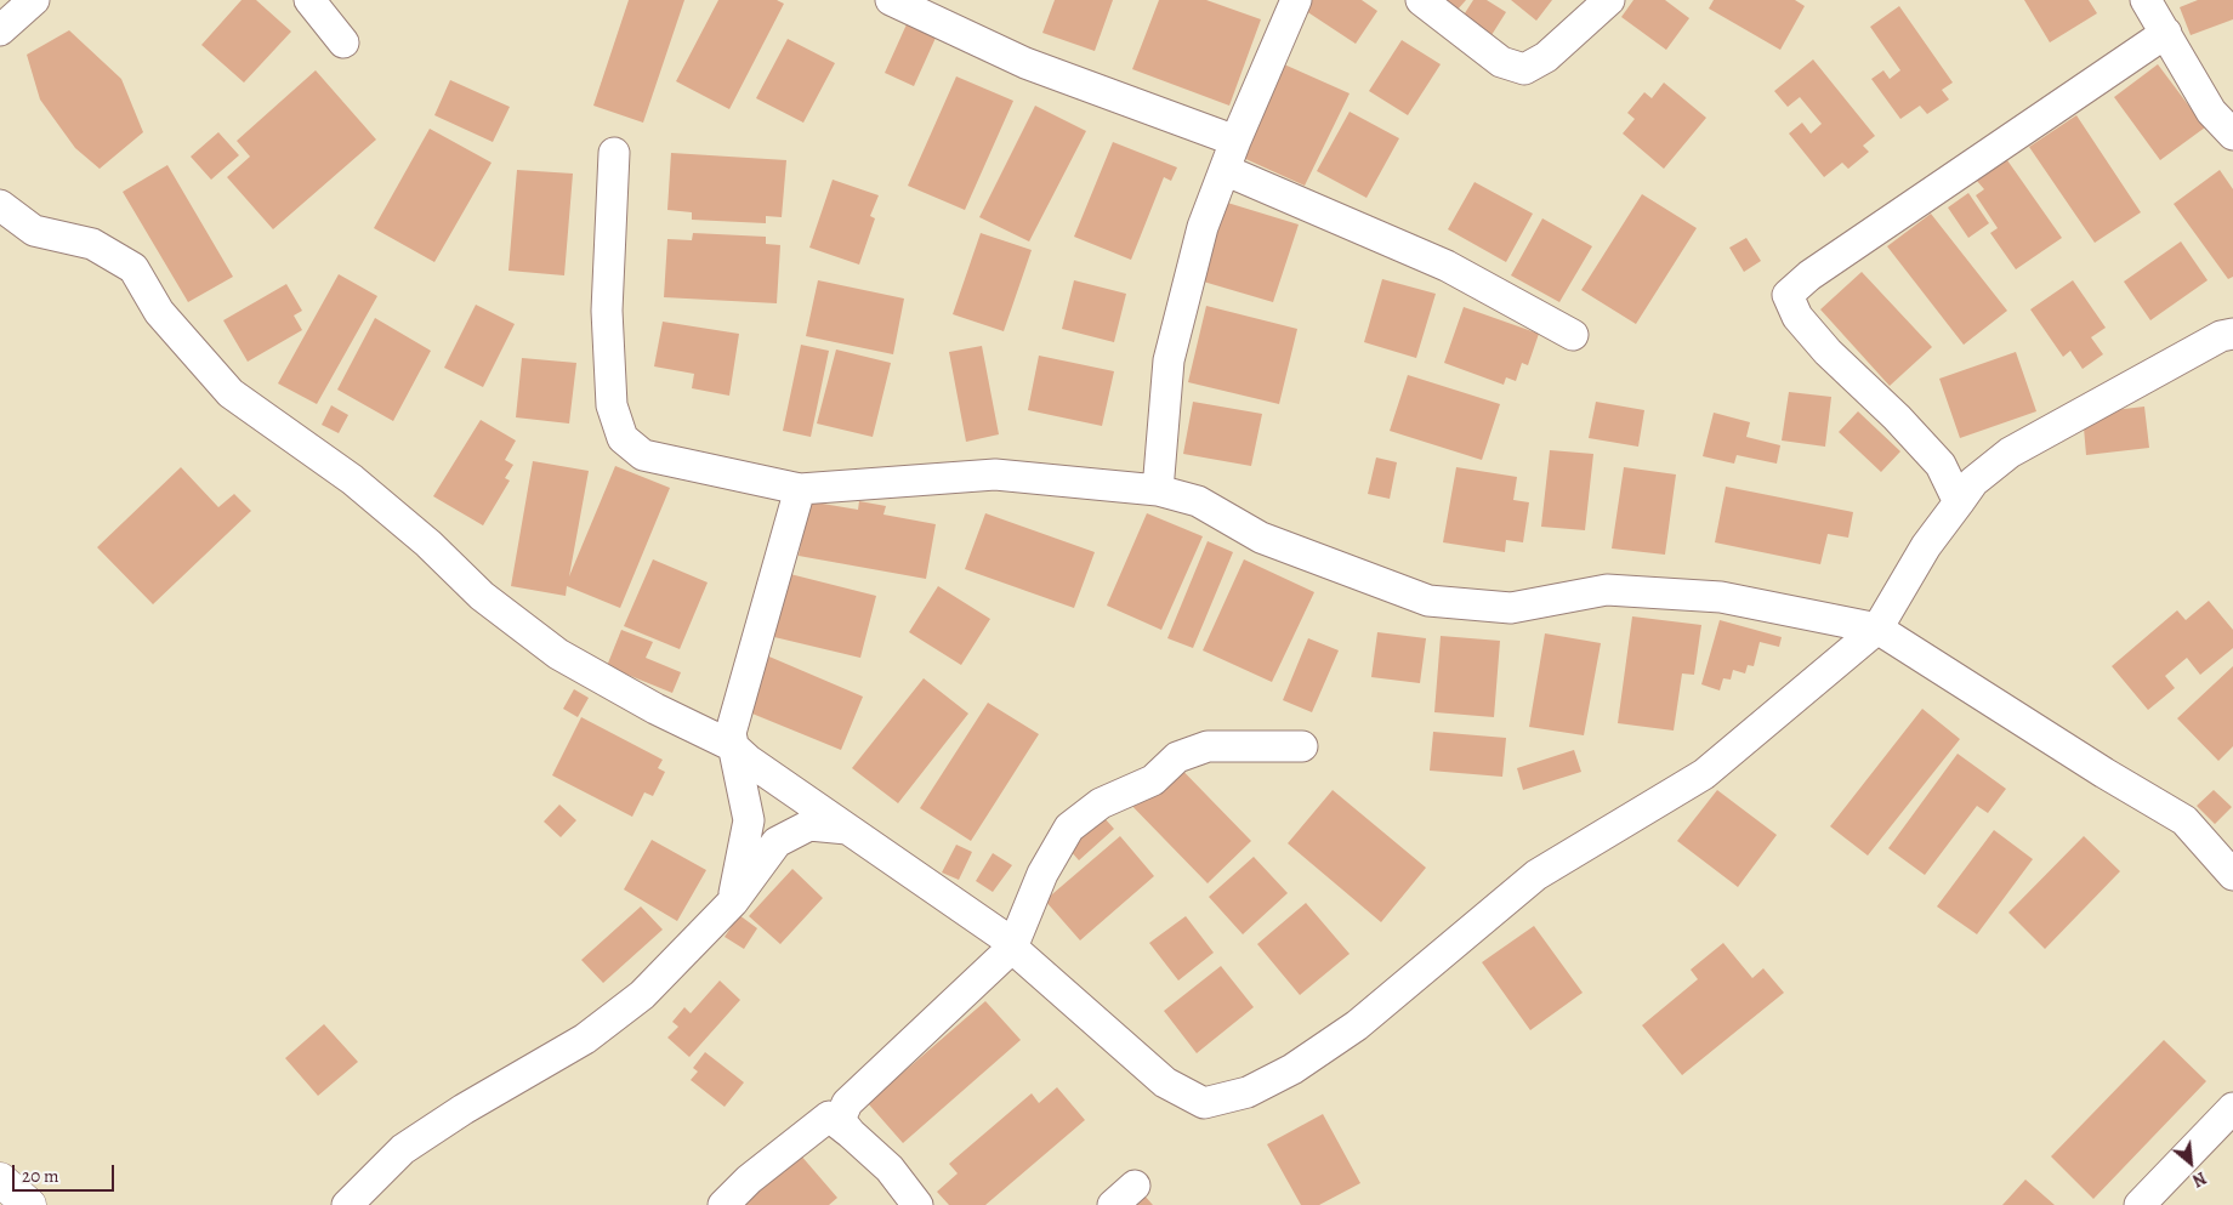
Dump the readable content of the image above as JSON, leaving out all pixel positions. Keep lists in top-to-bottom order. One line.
{"scale_bar":"20 m","north":"bottom right"}
